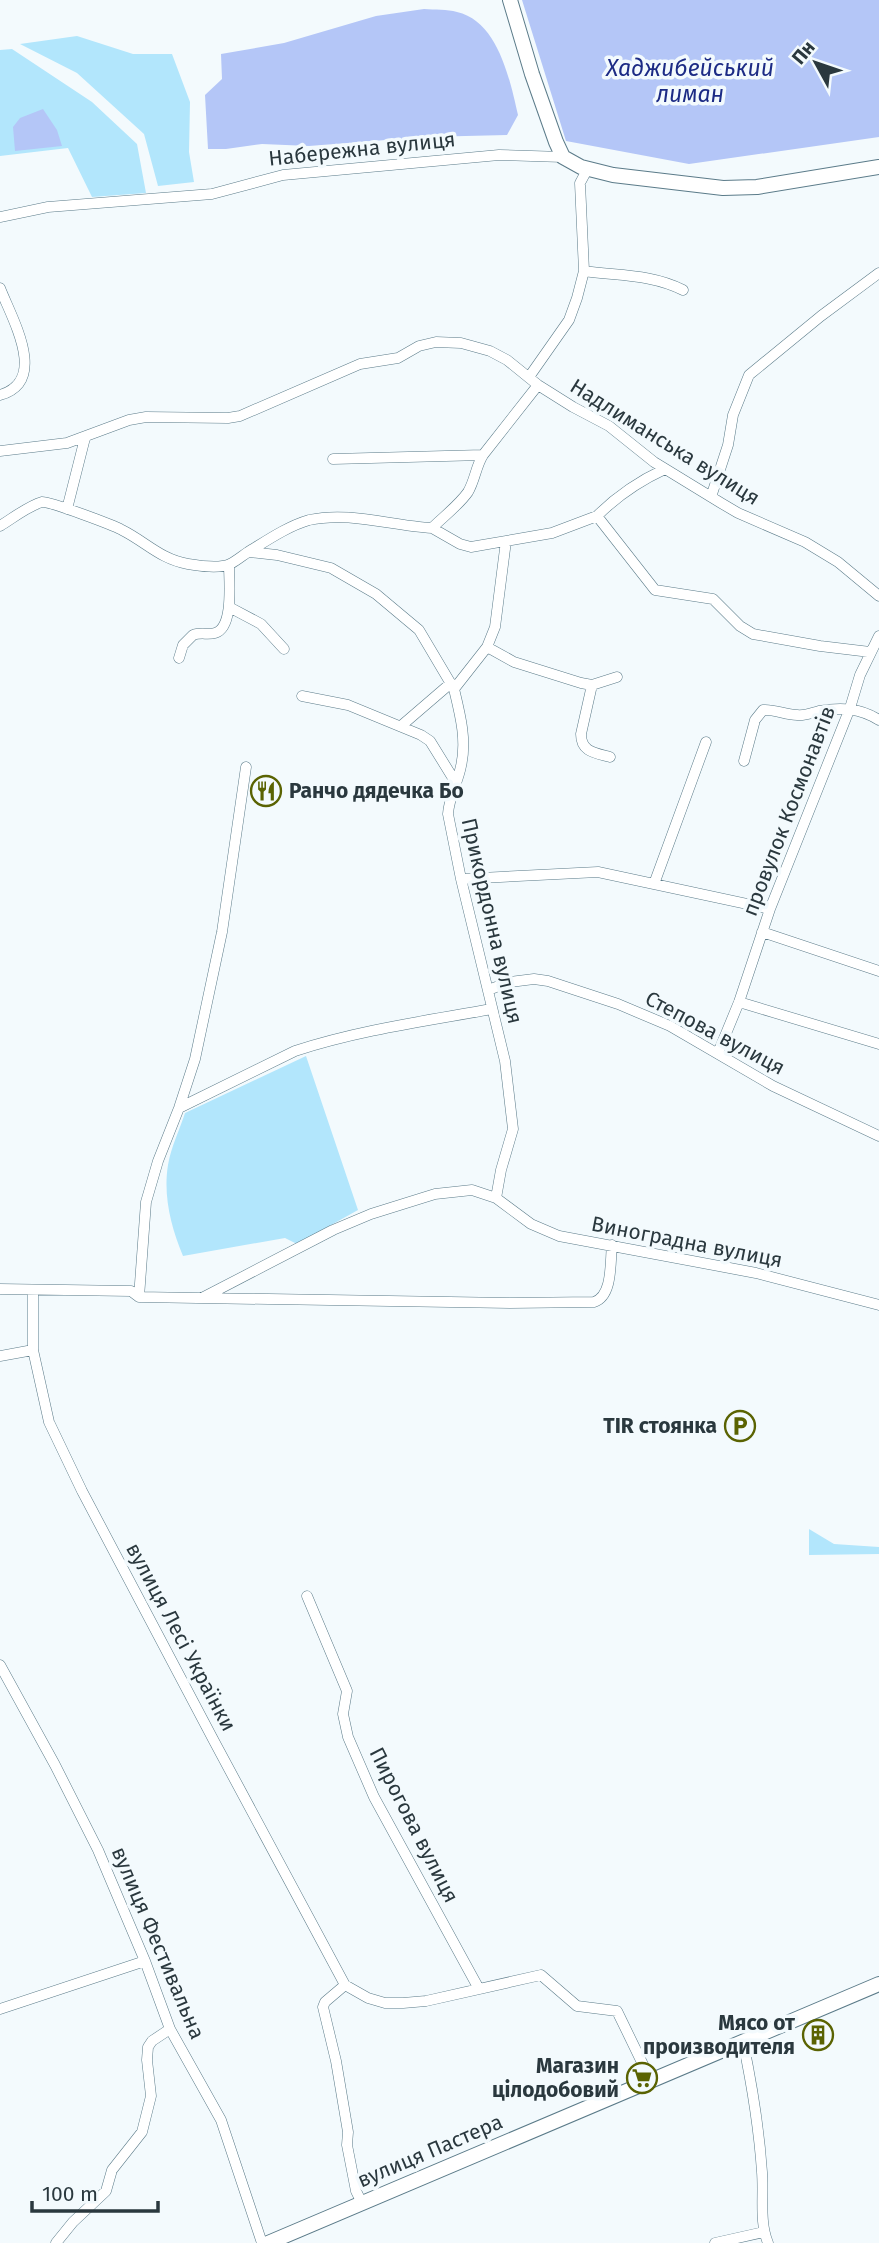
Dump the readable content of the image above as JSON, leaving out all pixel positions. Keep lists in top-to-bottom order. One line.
{"streets":{"street":["Набережна вулиця","Надлиманська вулиця","провулок Космонавтів","Прикордонна вулиця","Степова вулиця","Виноградна вулиця","вулиця Лесі Українки","Пирогова вулиця","вулиця Фестивальна","вулиця Пастера"]},"crossings":[["провулок Космонавтів","Степова вулиця"],["Прикордонна вулиця","Степова вулиця"],["Прикордонна вулиця","Виноградна вулиця"]],"water":["Хаджибейський лиман"],"places":{"restaurant":["Ранчо дядечка Бо"],"parking":["TIR стоянка"],"building":["Мясо от производителя"],"supermarket":["Магазин цілодобовий"]},"scale_bar":"100 m","north":"top left"}
